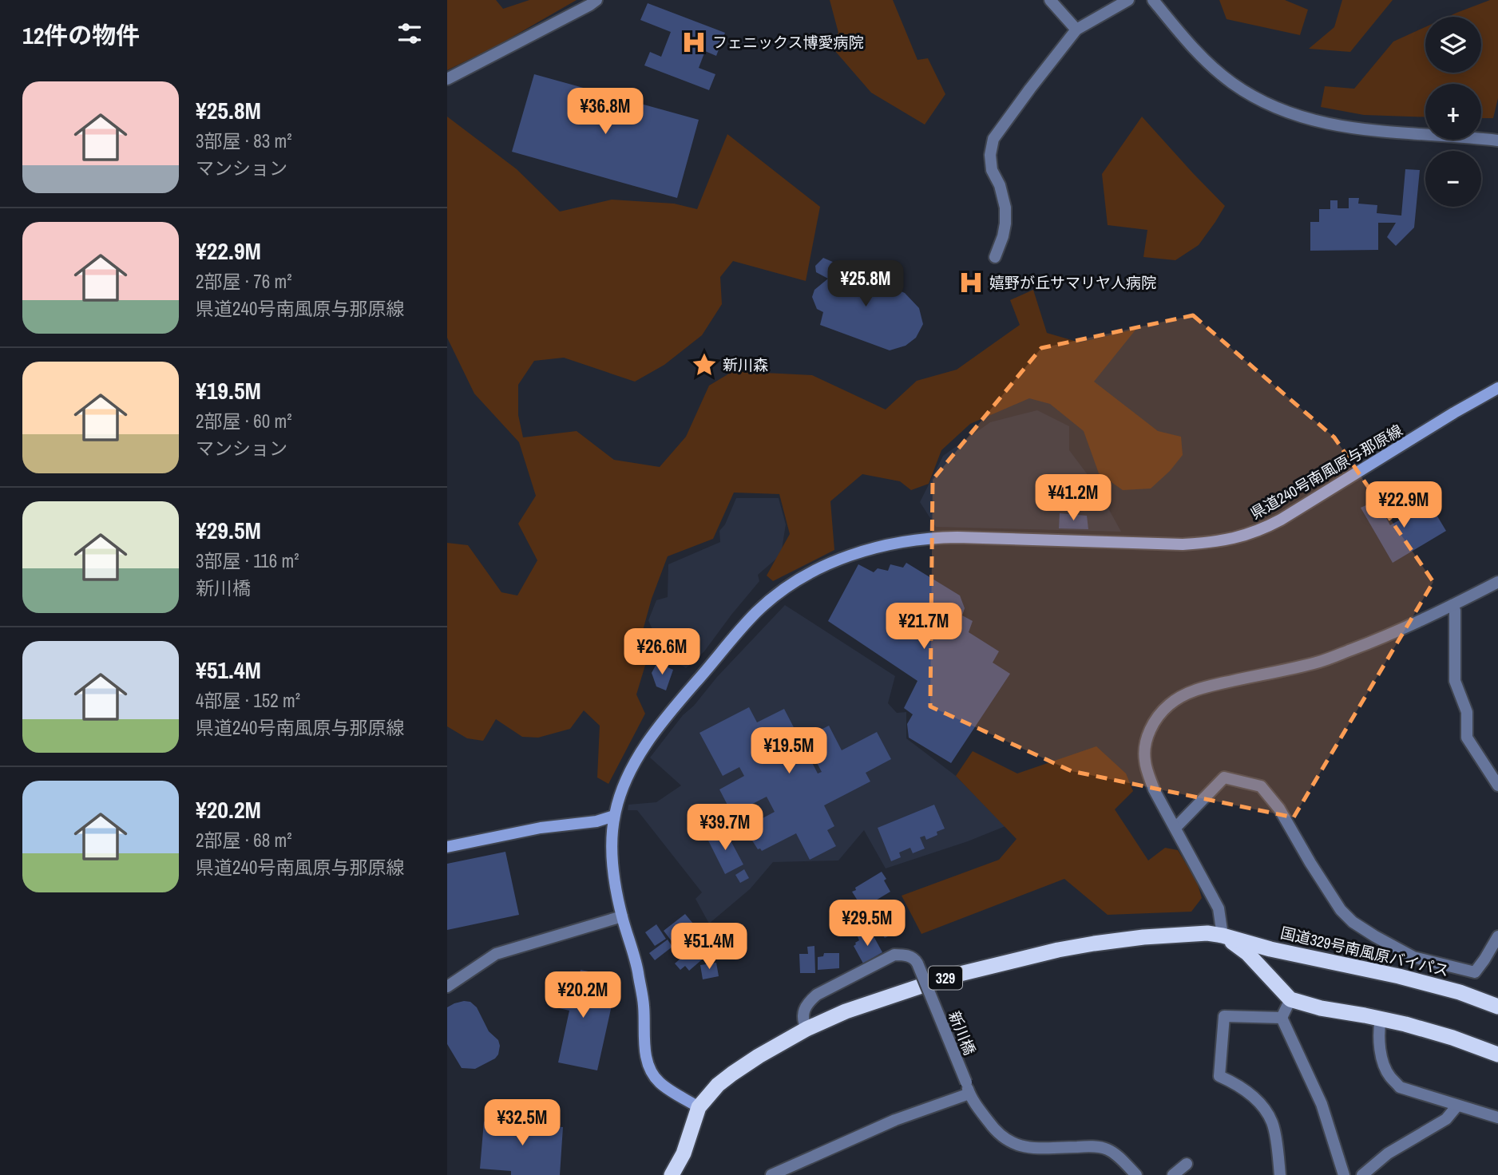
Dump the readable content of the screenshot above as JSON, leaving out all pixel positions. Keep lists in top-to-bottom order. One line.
{"streets":{"highway":["国道329号南風原バイパス","329"],"main road":["県道240号南風原与那原線"],"street":["新川橋"]},"crossings":[["県道240号南風原与那原線","国道329号南風原バイパス"],["国道329号南風原バイパス","新川橋"]],"places":{"hospital":["フェニックス博愛病院","嬉野が丘サマリヤ人病院"],"place":["新川森"]},"page":{"heading":"12件の物件","map_buttons":["+","−"],"list":[{"name":"¥25.8M","note":"3部屋 · 83 m² · マンション"},{"name":"¥22.9M","note":"2部屋 · 76 m² · 県道240号南風原与那原線"},{"name":"¥19.5M","note":"2部屋 · 60 m² · マンション"},{"name":"¥29.5M","note":"3部屋 · 116 m² · 新川橋"},{"name":"¥51.4M","note":"4部屋 · 152 m² · 県道240号南風原与那原線"},{"name":"¥20.2M","note":"2部屋 · 68 m² · 県道240号南風原与那原線"}],"price":["¥36.8M","¥25.8M","¥41.2M","¥22.9M","¥21.7M","¥26.6M","¥19.5M","¥39.7M","¥29.5M","¥51.4M","¥20.2M","¥32.5M"]}}
